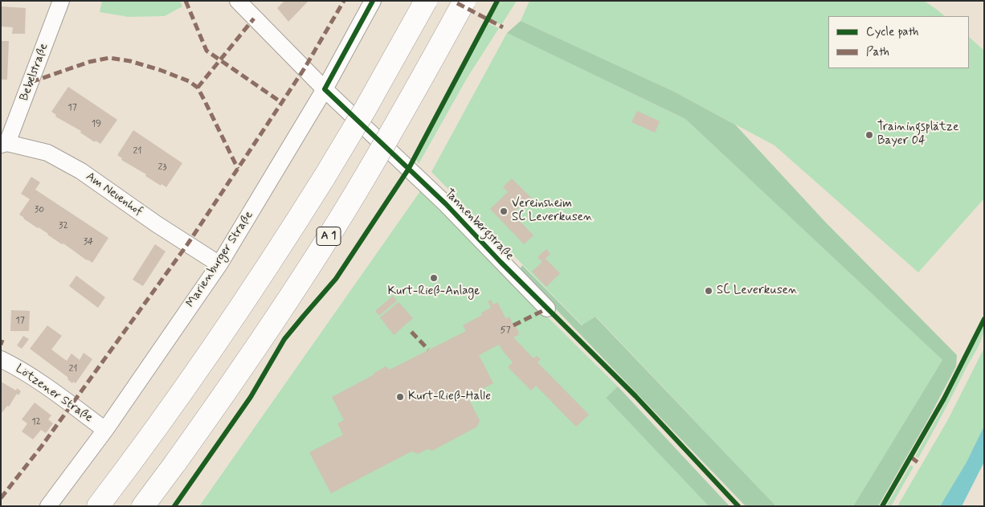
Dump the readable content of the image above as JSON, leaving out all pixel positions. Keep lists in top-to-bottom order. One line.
{"streets":{"highway":["A 1"],"street":["Bebelstraße","Am Neuenhof","Tannenbergstraße","Marienburger Straße","Lötzener Straße"]},"crossings":[["Bebelstraße","Am Neuenhof"],["Am Neuenhof","Marienburger Straße"],["Tannenbergstraße","Marienburger Straße"],["Marienburger Straße","Lötzener Straße"]],"places":["Trainingsplätze Bayer 04","Vereinsheim SC Leverkusen","Kurt-Rieß-Anlage","SC Leverkusen","Kurt-Rieß-Halle"],"house_numbers":["17","19","21","23","30","32","34","17","57","21","12"],"legend":["Cycle path","Path"]}
